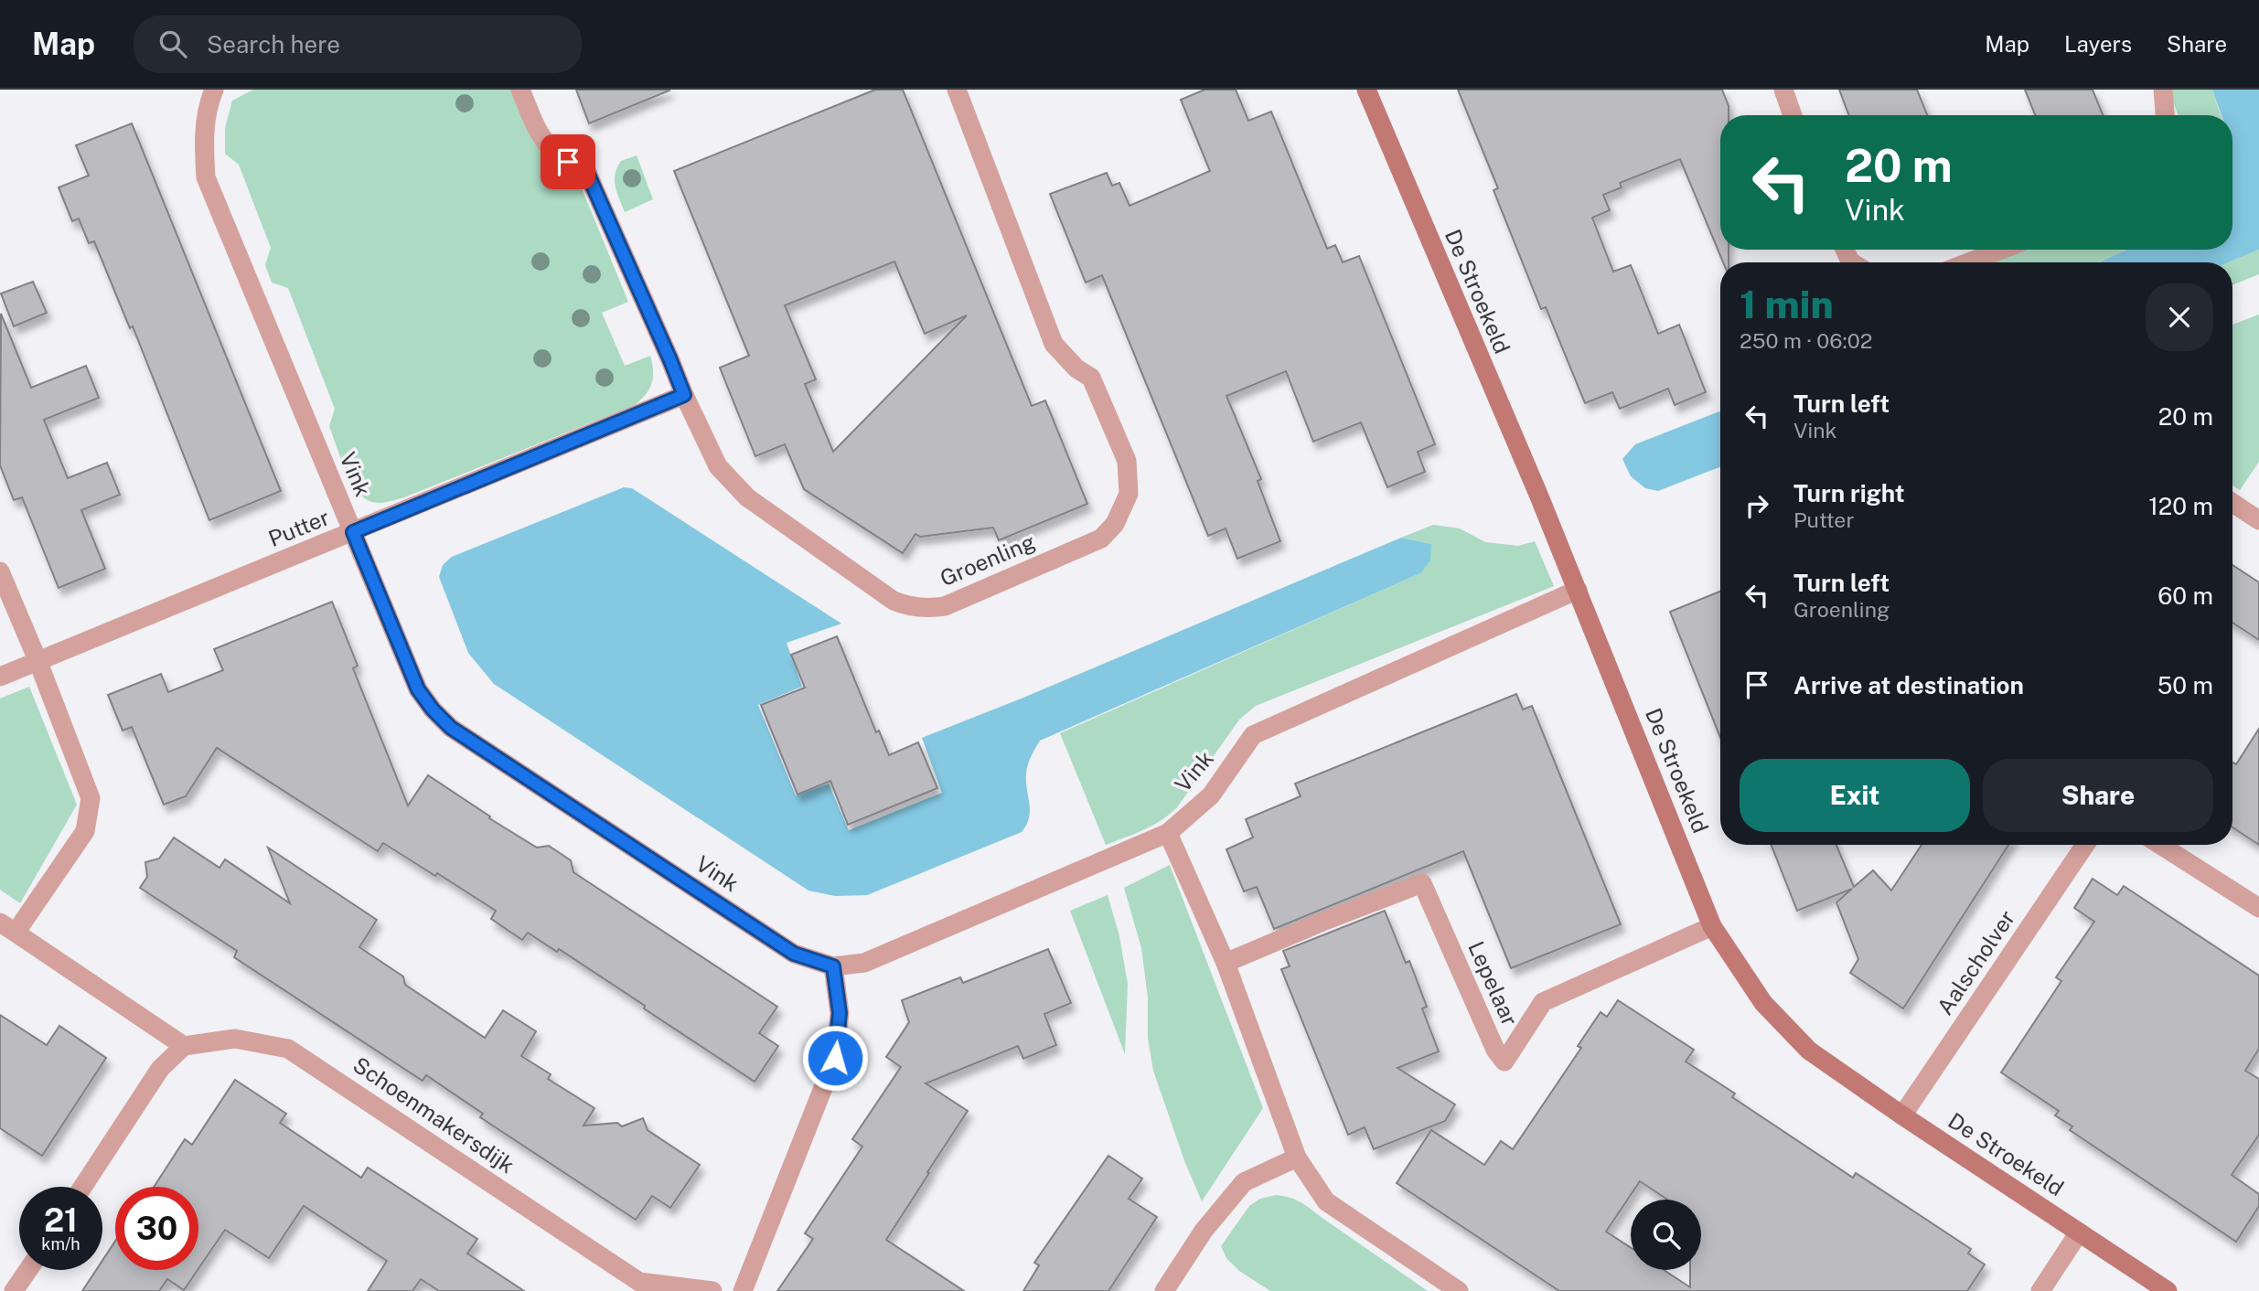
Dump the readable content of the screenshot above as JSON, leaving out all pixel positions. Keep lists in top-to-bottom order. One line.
{"streets":{"street":["De Stroekeld","Vink","Putter","Groenling","Aalscholver","Lepelaar","Schoenmakersdijk"]},"crossings":[["De Stroekeld","Vink"],["De Stroekeld","Aalscholver"],["De Stroekeld","Lepelaar"],["Vink","Putter"],["Putter","Groenling"]],"page":{"header":"Map","search":"Search here","nav":["Map","Layers","Share"],"turn":["20 m","Vink"],"heading":["1 min","250 m · 06:02"],"list":[{"name":"Turn left","note":"Vink","value":"20 m"},{"name":"Turn right","note":"Putter","value":"120 m"},{"name":"Turn left","note":"Groenling","value":"60 m"},{"name":"Arrive at destination","value":"50 m"}],"buttons":["Exit","Share"],"speed":"21 km/h","limit":"30"}}
